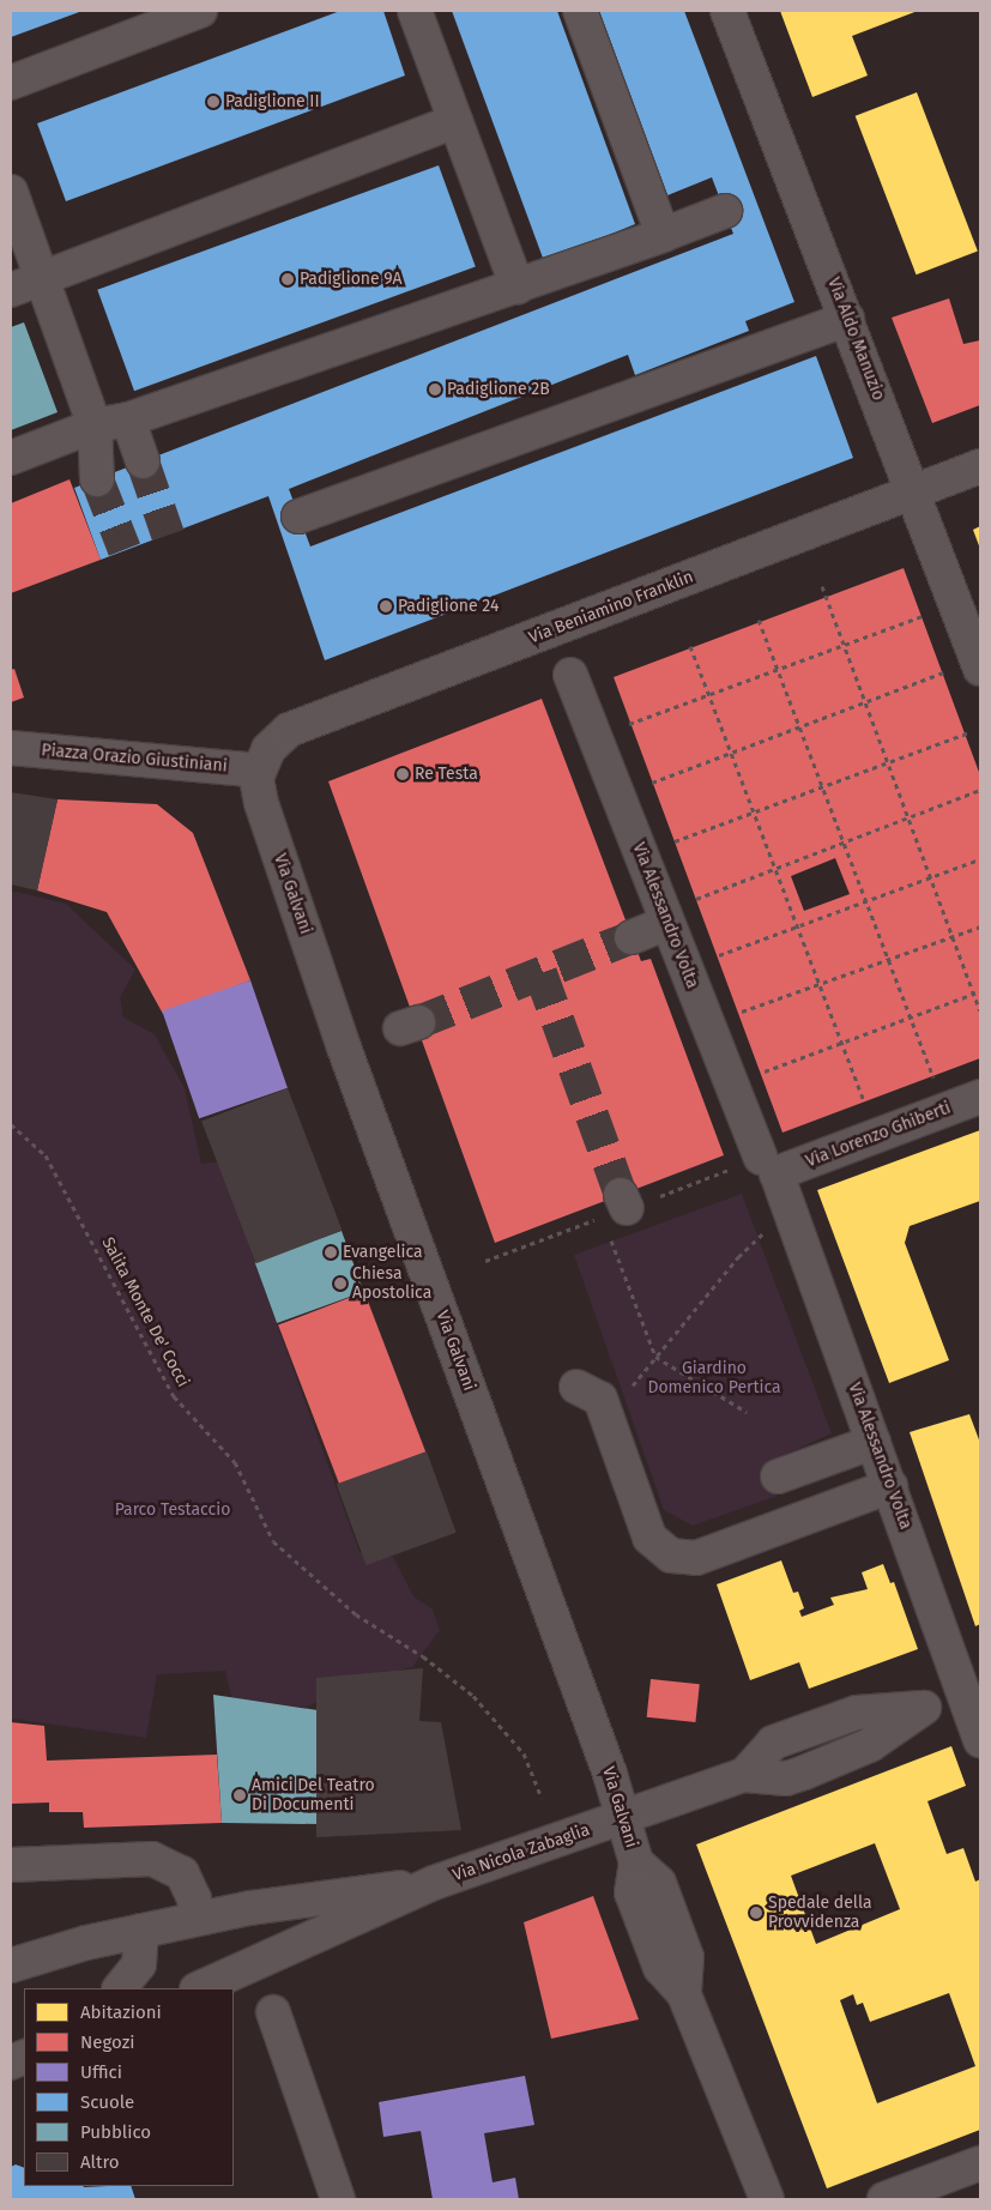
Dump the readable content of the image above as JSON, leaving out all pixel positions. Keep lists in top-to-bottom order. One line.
{"streets":{"street":["Via Aldo Manuzio","Via Beniamino Franklin","Piazza Orazio Giustiniani","Via Galvani","Via Alessandro Volta","Via Lorenzo Ghiberti","Via Nicola Zabaglia"],"path":["Salita Monte De' Cocci"]},"crossings":[["Via Aldo Manuzio","Via Beniamino Franklin"],["Via Beniamino Franklin","Piazza Orazio Giustiniani"],["Via Beniamino Franklin","Via Galvani"],["Piazza Orazio Giustiniani","Via Galvani"],["Via Galvani","Via Nicola Zabaglia"],["Via Alessandro Volta","Via Lorenzo Ghiberti"],["Via Alessandro Volta","Via Nicola Zabaglia"]],"parks":["Giardino Domenico Pertica","Parco Testaccio"],"places":["Padiglione II","Padiglione 9A","Padiglione 2B","Padiglione 24","Re Testa","Evangelica","Chiesa Apostolica","Amici Del Teatro Di Documenti","Spedale della Provvidenza"],"legend":["Abitazioni","Negozi","Uffici","Scuole","Pubblico","Altro"]}
